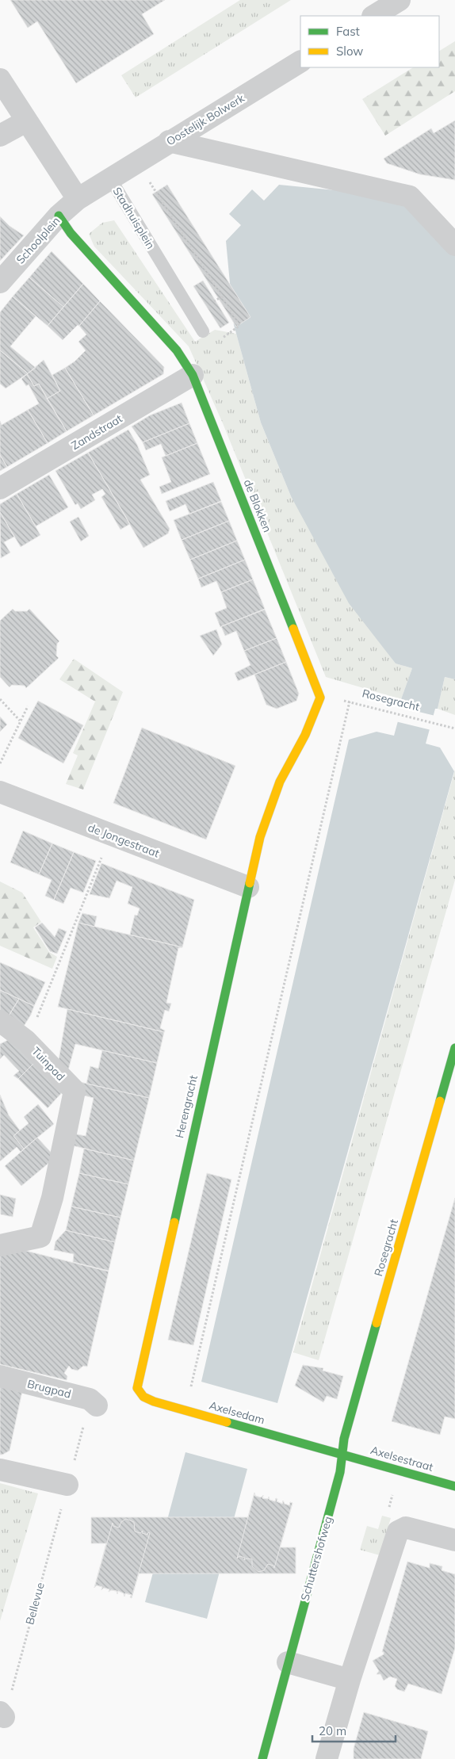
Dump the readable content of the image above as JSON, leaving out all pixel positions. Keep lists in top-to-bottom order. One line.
{"streets":{"street":["Oostelijk Bolwerk","Stadhuisplein","Schoolplein","Zandstraat","de Blokken","Rosegracht","de Jongestraat","Tuinpad","Herengracht","Brugpad","Axelsedam","Axelsestraat","Schuttershofweg"],"path":["Bellevue"]},"crossings":[["Oostelijk Bolwerk","Stadhuisplein"],["Stadhuisplein","Schoolplein"],["Schoolplein","de Blokken"],["Zandstraat","de Blokken"],["de Blokken","Rosegracht"],["de Blokken","Herengracht"],["Rosegracht","Herengracht"],["Rosegracht","Axelsedam"],["Rosegracht","Axelsestraat"],["Rosegracht","Schuttershofweg"],["de Jongestraat","Tuinpad"],["de Jongestraat","Herengracht"],["Herengracht","Axelsedam"],["Axelsedam","Axelsestraat"],["Axelsedam","Schuttershofweg"],["Axelsestraat","Schuttershofweg"]],"legend":["Fast","Slow"],"scale_bar":"20 m"}
